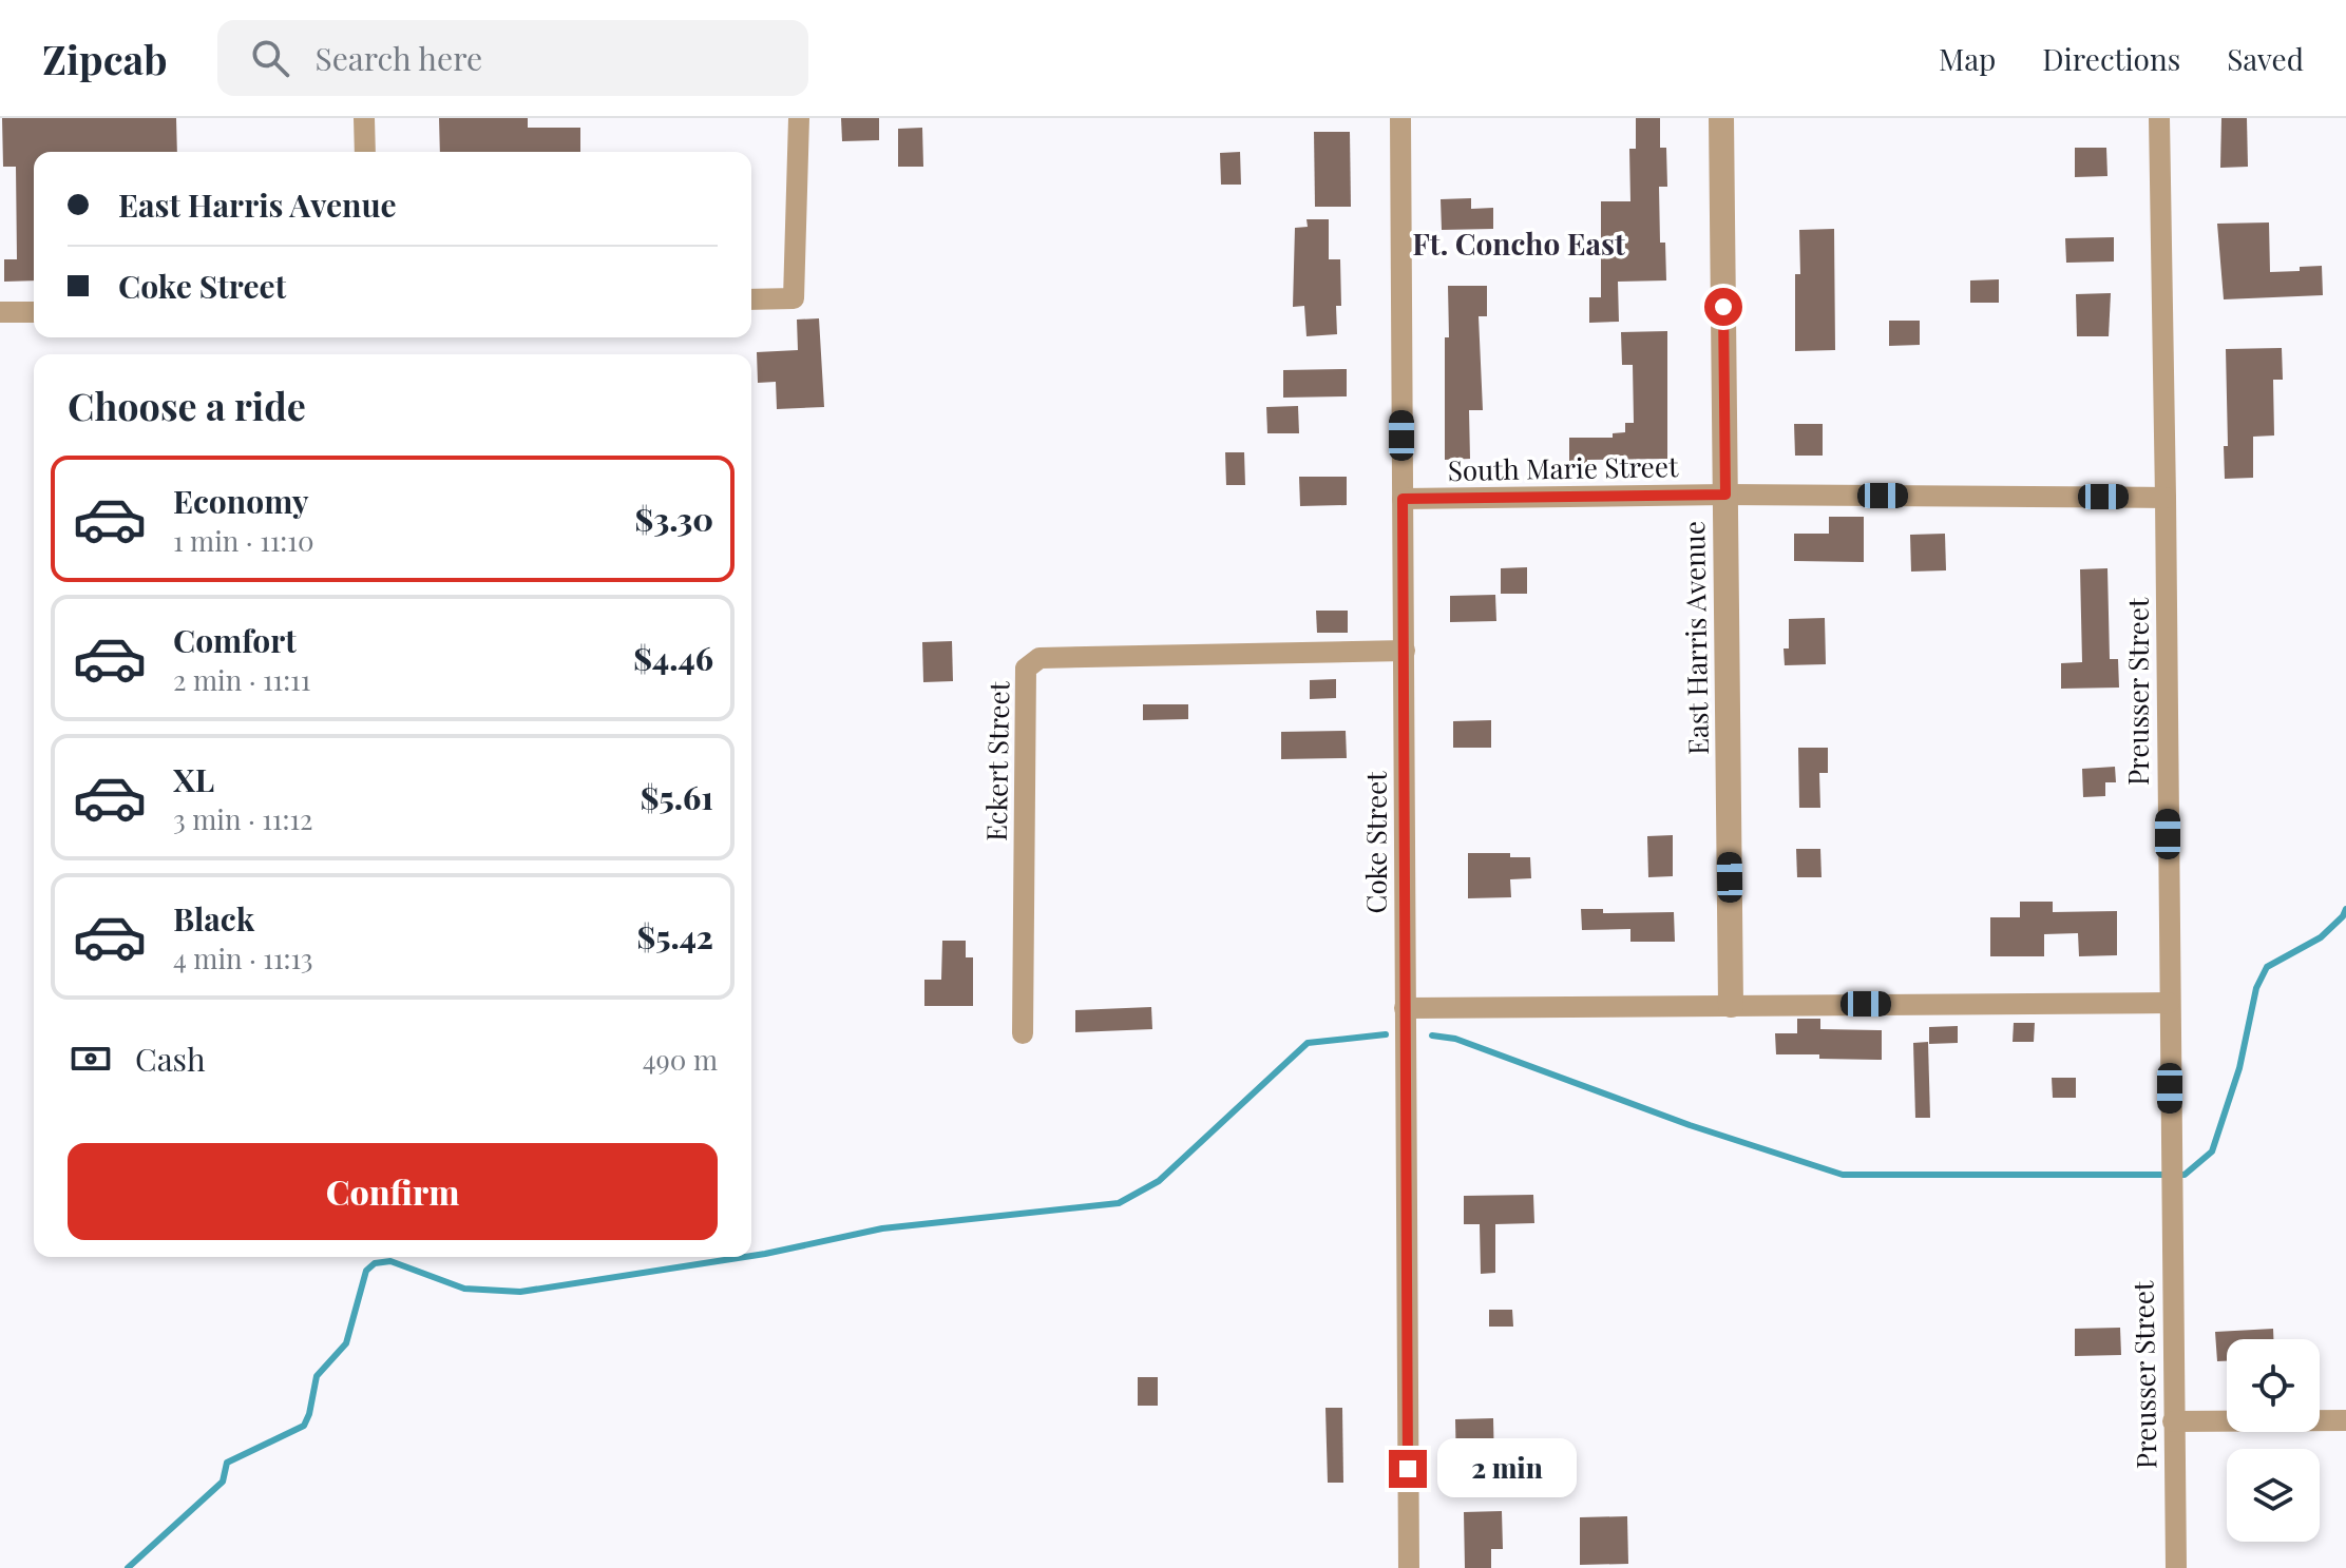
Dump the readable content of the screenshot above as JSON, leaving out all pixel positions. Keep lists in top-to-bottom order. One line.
{"streets":{"street":["South Marie Street","East Harris Avenue","Preusser Street","Eckert Street","Coke Street"]},"crossings":[["South Marie Street","East Harris Avenue"],["South Marie Street","Preusser Street"],["South Marie Street","Coke Street"],["Eckert Street","Coke Street"]],"districts":["Ft. Concho East"],"page":{"header":"Zipcab","search":"Search here","nav":["Map","Directions","Saved"],"banner":["East Harris Avenue","Coke Street"],"heading":"Choose a ride","list":[{"name":"Economy","note":"1 min · 11:10","value":"$3.30"},{"name":"Comfort","note":"2 min · 11:11","value":"$4.46"},{"name":"XL","note":"3 min · 11:12","value":"$5.61"},{"name":"Black","note":"4 min · 11:13","value":"$5.42"}],"pay":["Cash","490 m"],"buttons":"Confirm","bubble":"2 min"}}
